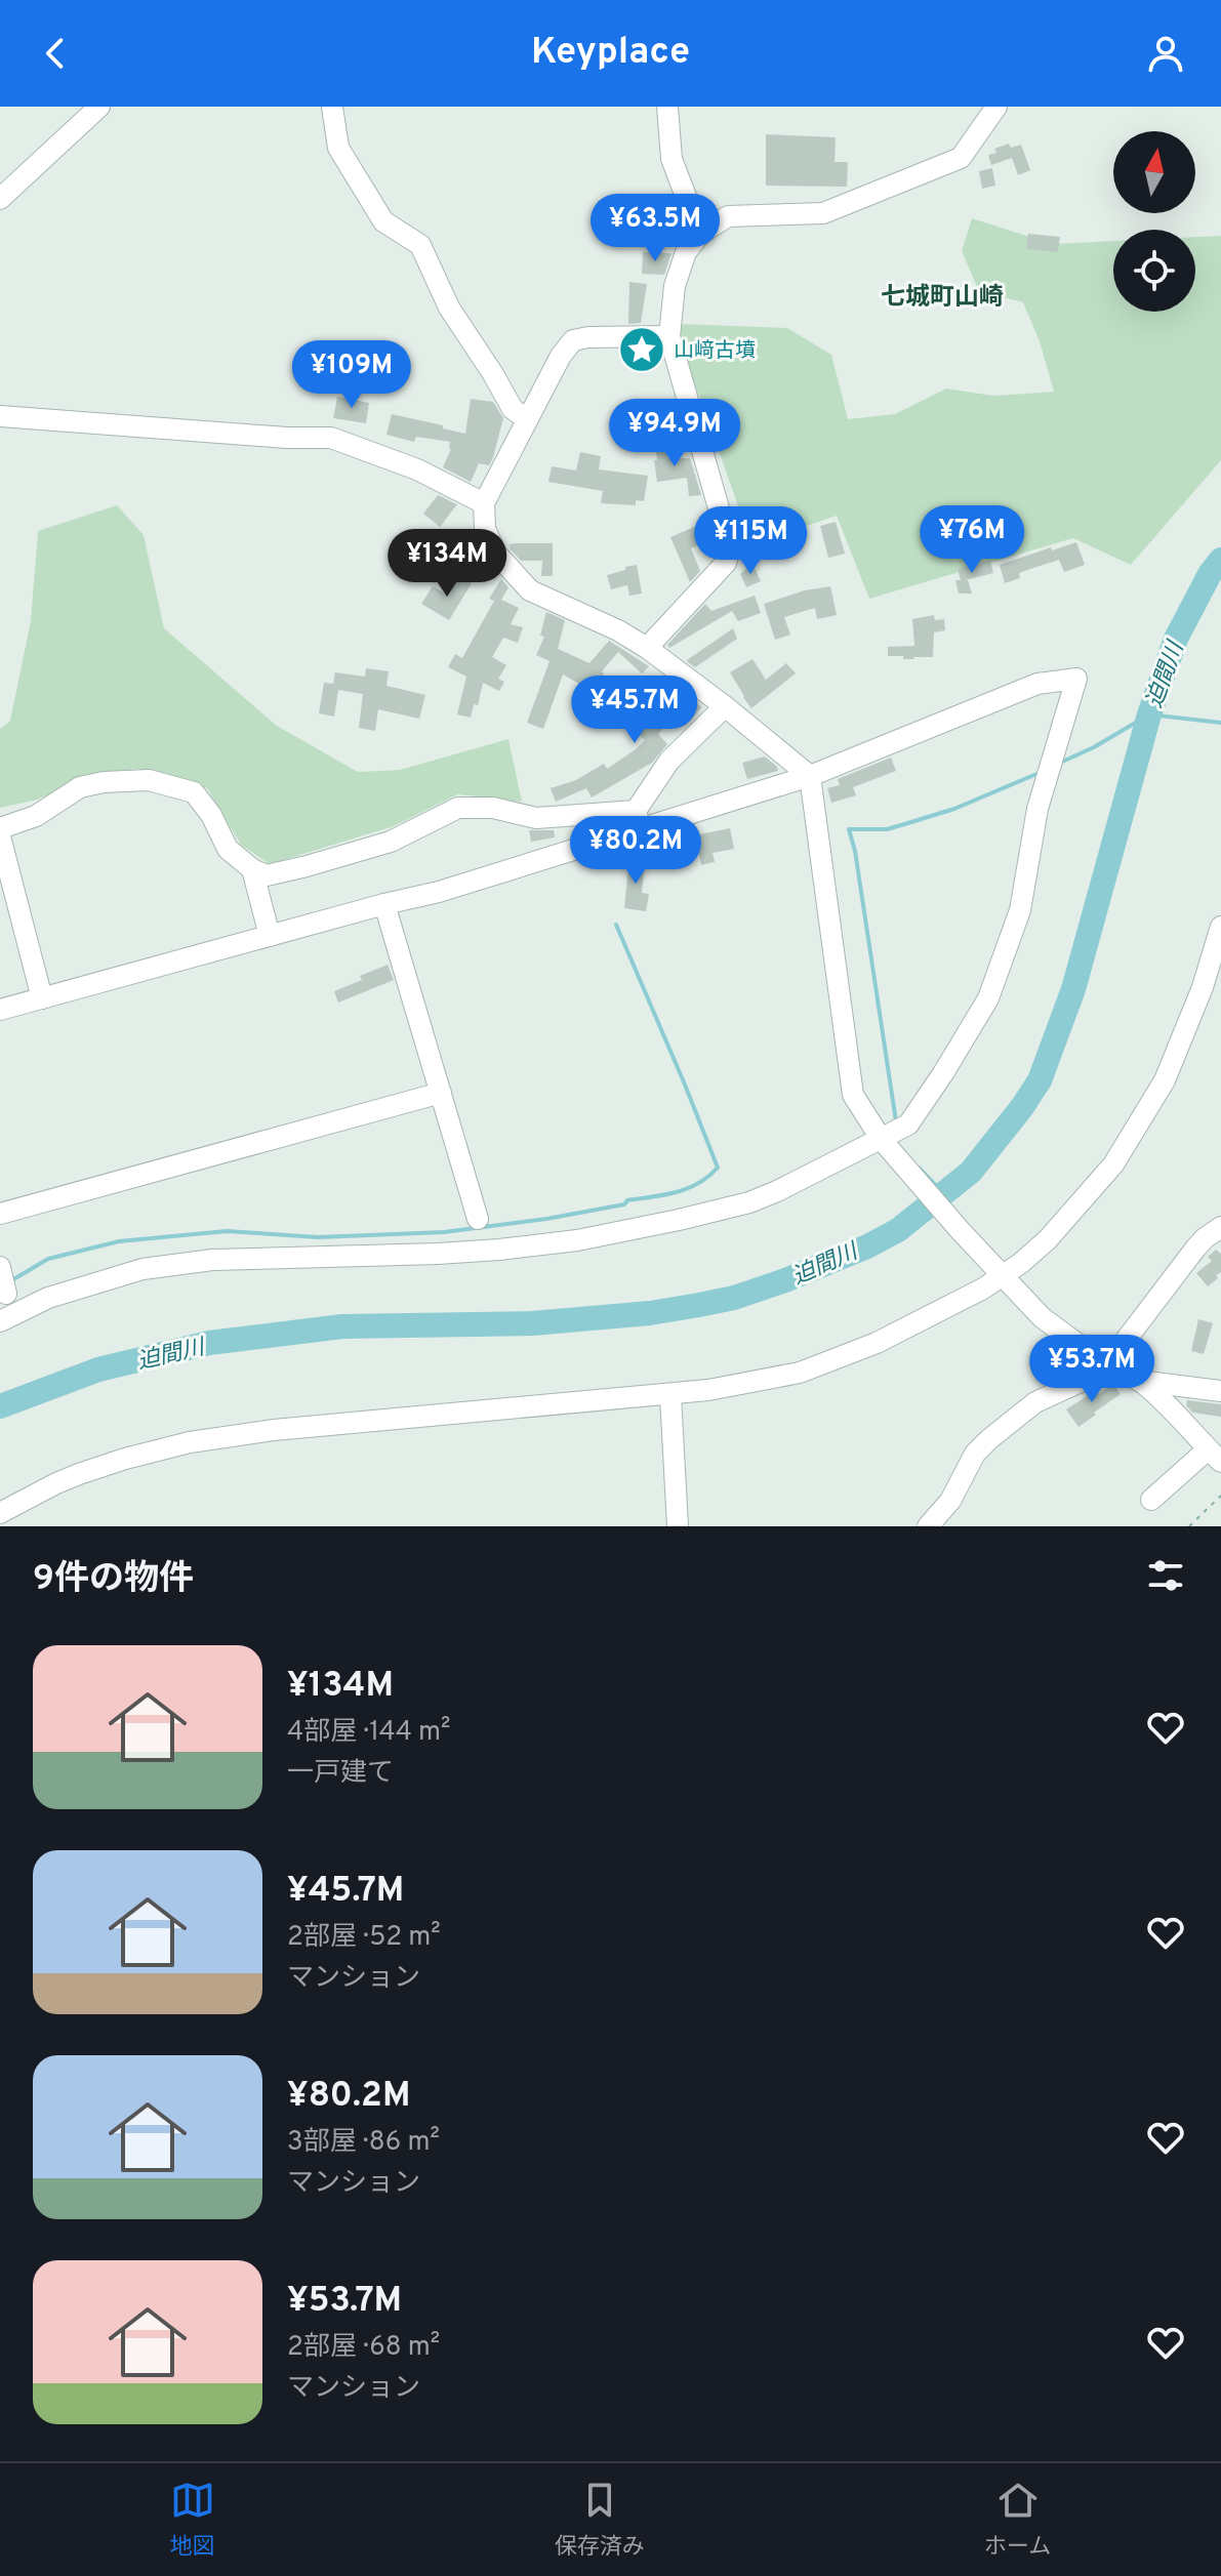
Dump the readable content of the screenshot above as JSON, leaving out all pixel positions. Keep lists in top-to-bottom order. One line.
{"districts":["七城町山崎"],"water":["迫間川"],"places":{"place":["山﨑古墳"]},"north":"top","page":{"header":"Keyplace","price":["¥63.5M","¥109M","¥94.9M","¥76M","¥115M","¥134M","¥45.7M","¥80.2M","¥53.7M"],"heading":"9件の物件","list":[{"name":"¥134M","note":"4部屋 · 144 m² · 一戸建て"},{"name":"¥45.7M","note":"2部屋 · 52 m² · マンション"},{"name":"¥80.2M","note":"3部屋 · 86 m² · マンション"},{"name":"¥53.7M","note":"2部屋 · 68 m² · マンション"}],"tabs":["地図","保存済み","ホーム"]}}
